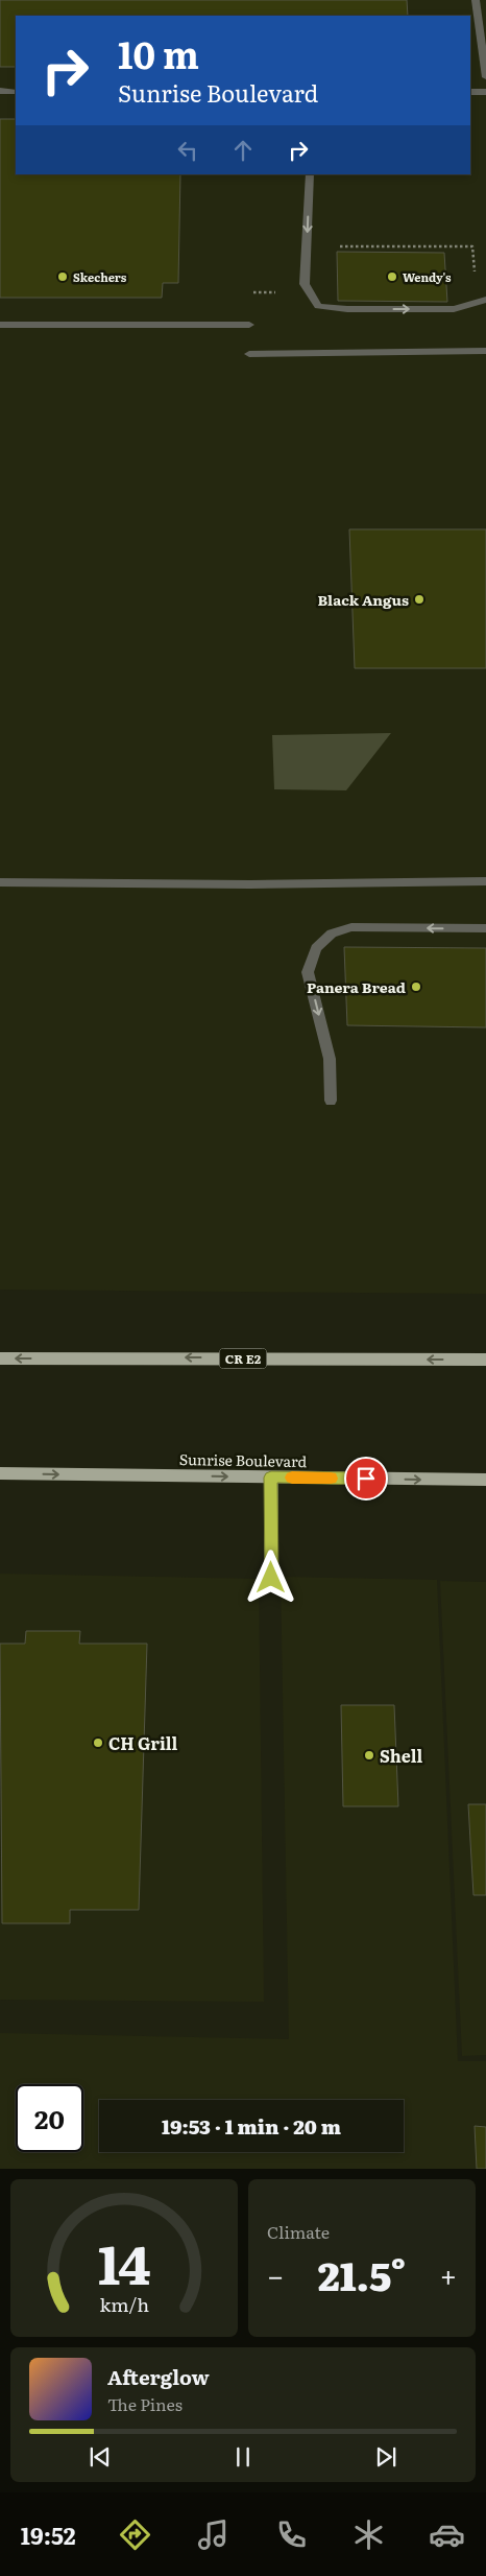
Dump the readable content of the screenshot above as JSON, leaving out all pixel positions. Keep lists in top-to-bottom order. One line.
{"streets":{"main road":["CR E2","Sunrise Boulevard"]},"places":["Skechers","Wendy's","Black Angus","Panera Bread","CH Grill","Shell"],"page":{"turn":["10 m","Sunrise Boulevard"],"limit":"20","trip":"19:53 · 1 min · 20 m","tile":"Climate","heat":["−","21.5°","+"],"song":["Afterglow","The Pines"],"tabs":"19:52","gauge":["14","km/h"]}}
